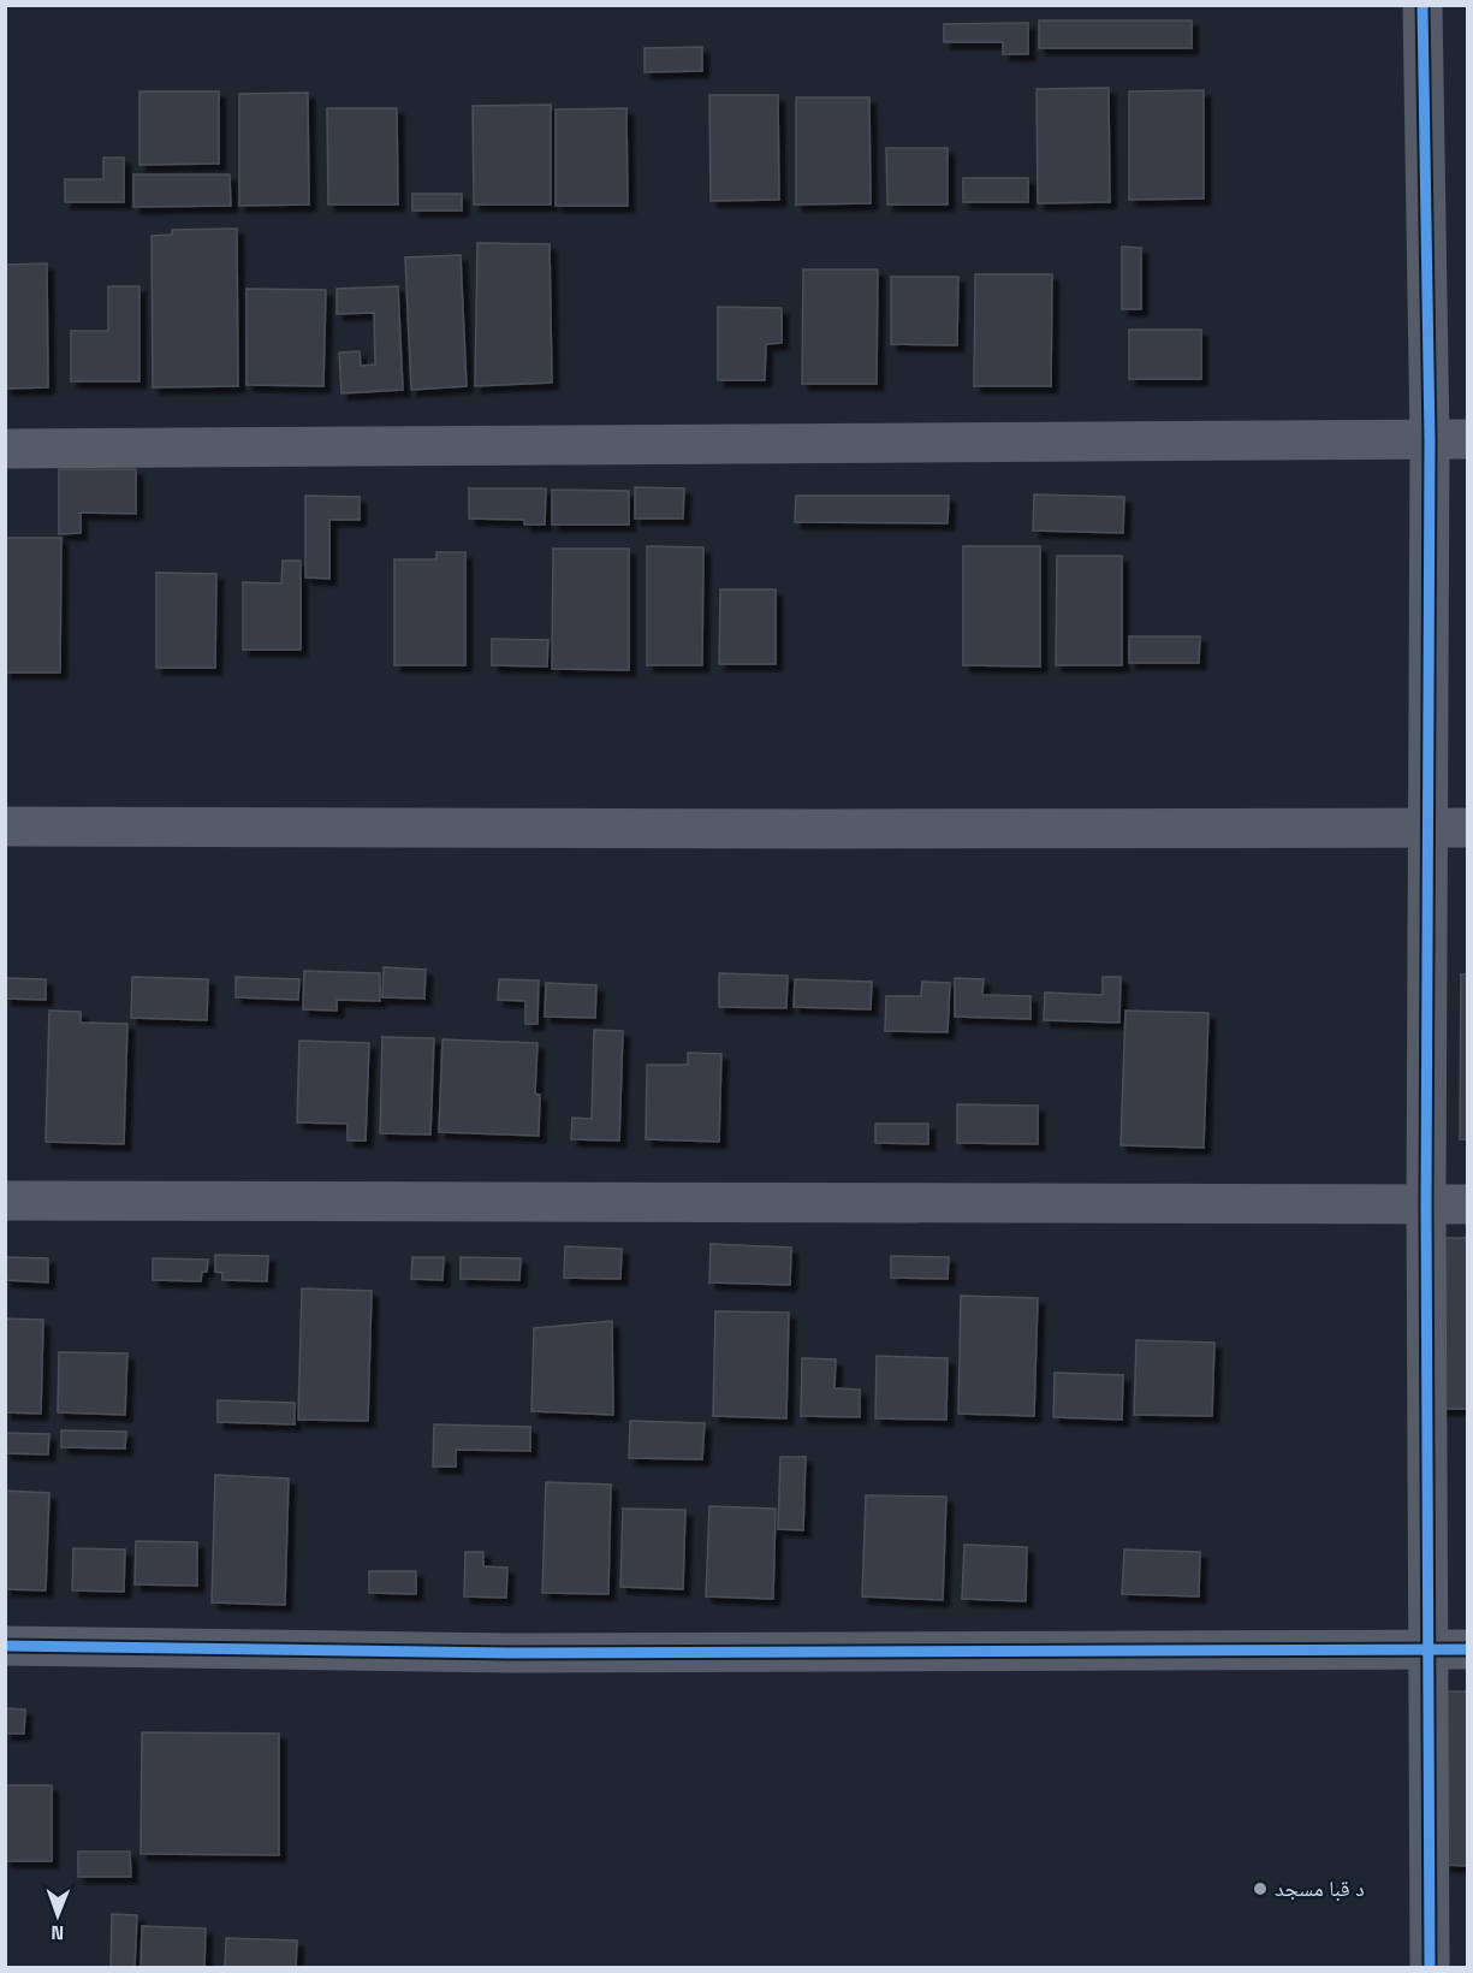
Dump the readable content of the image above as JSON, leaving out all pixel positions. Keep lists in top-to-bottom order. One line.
{"places":["د قبا مسجد"],"north":"bottom"}
